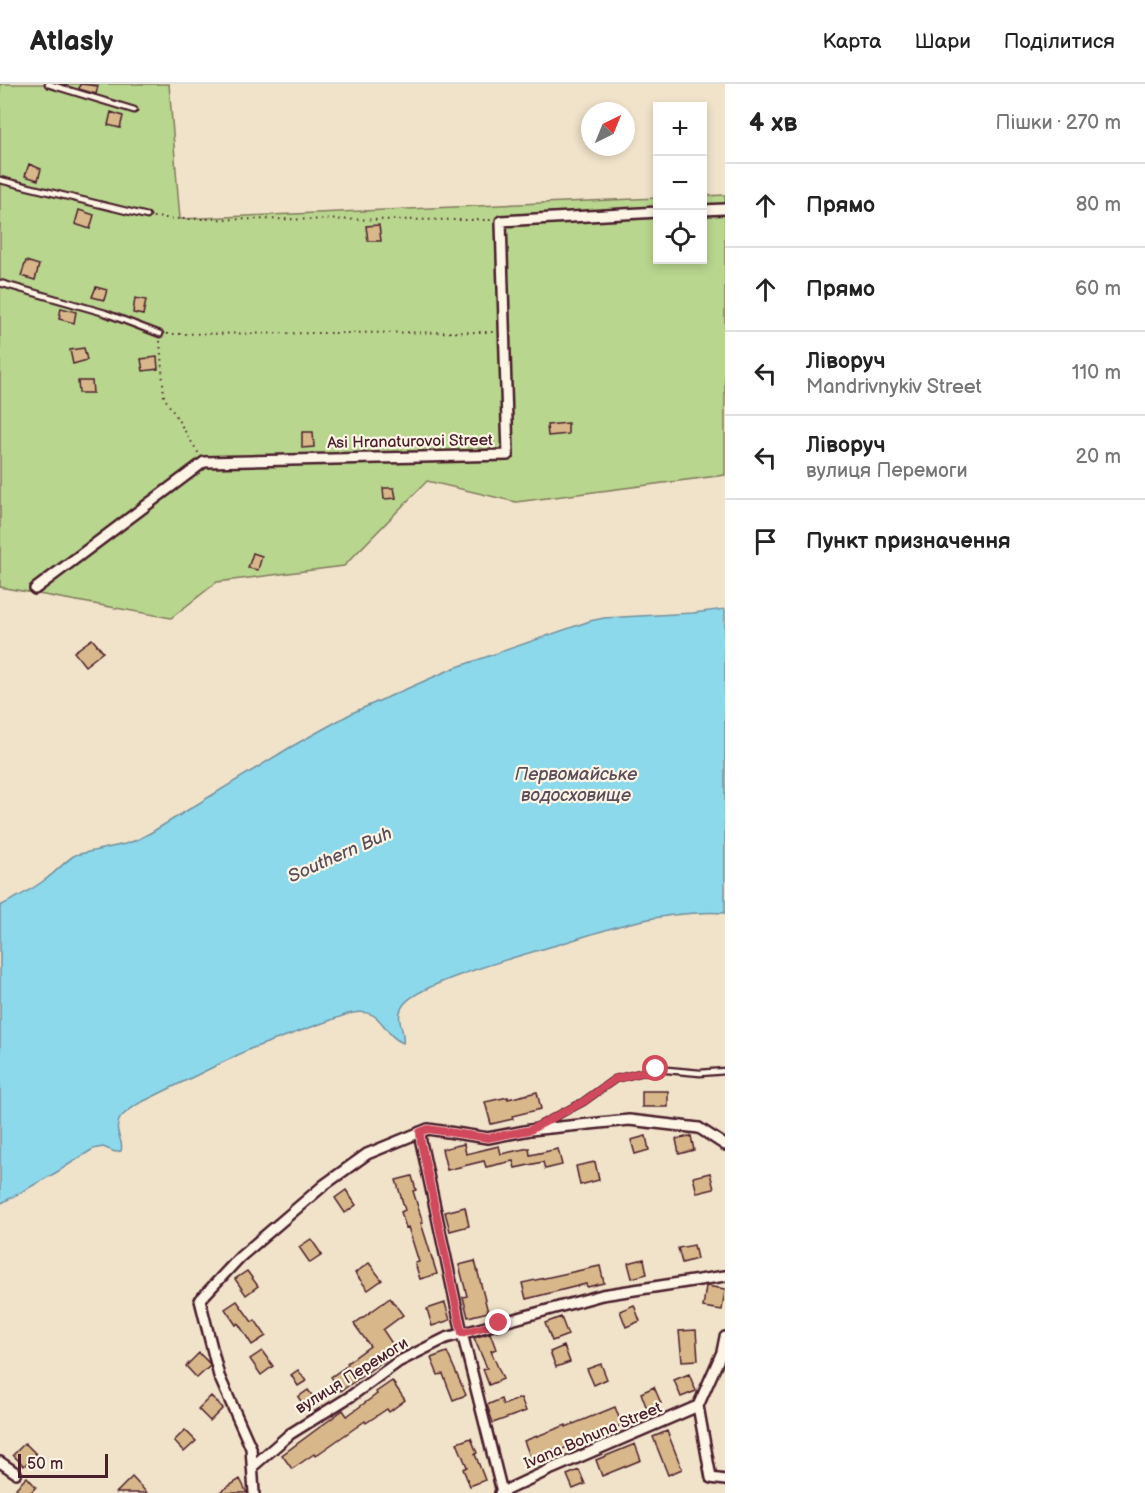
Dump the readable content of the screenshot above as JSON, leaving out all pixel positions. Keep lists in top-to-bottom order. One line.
{"streets":{"street":["Asi Hranaturovoi Street","вулиця Перемоги","Ivana Bohuna Street"]},"water":["Первомайське водосховище","Southern Buh"],"scale_bar":"50 m","north":"top right","page":{"header":"Atlasly","nav":["Карта","Шари","Поділитися"],"heading":["4 хв","Пішки · 270 m"],"map_buttons":["+","−"],"list":[["Прямо","80 m"],["Прямо","60 m"],["Ліворуч","Mandrivnykiv Street","110 m"],["Ліворуч","вулиця Перемоги","20 m"],"Пункт призначення"],"scale":"50 m"}}
